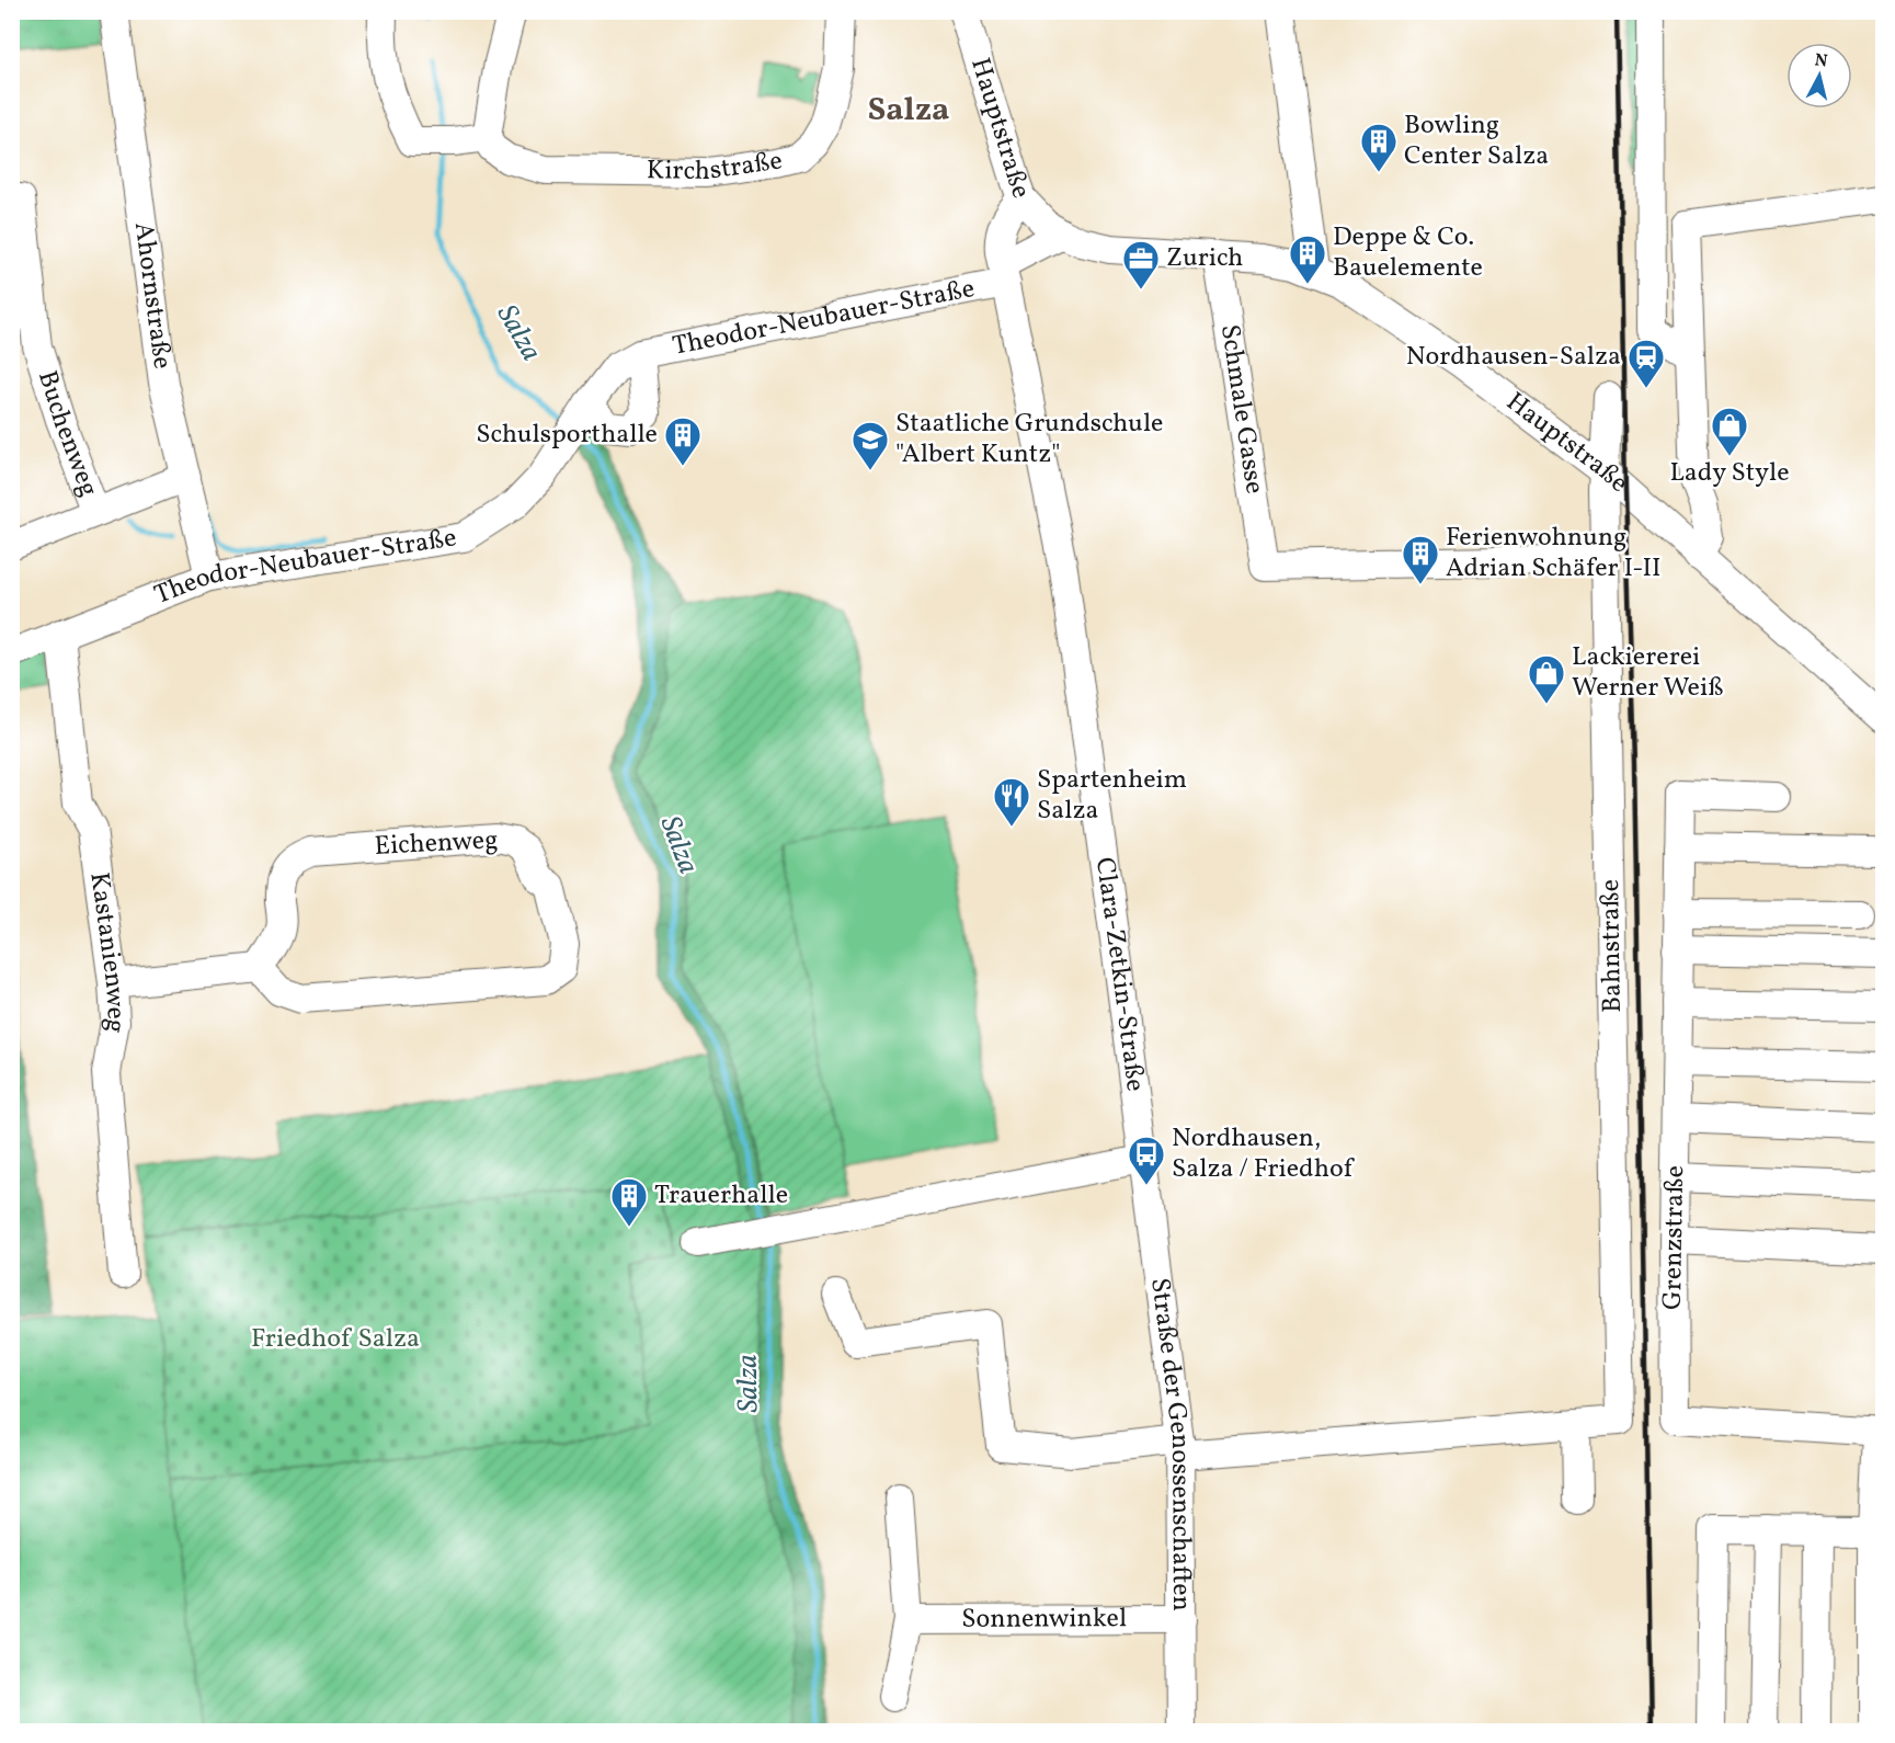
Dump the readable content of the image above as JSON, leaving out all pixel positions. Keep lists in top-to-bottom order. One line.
{"streets":{"street":["Hauptstraße","Kirchstraße","Ahornstraße","Theodor-Neubauer-Straße","Schmale Gasse","Buchenweg","Eichenweg","Bahnstraße","Kastanienweg","Clara-Zetkin-Straße","Grenzstraße","Straße der Genossenschaften","Sonnenwinkel"]},"crossings":[["Hauptstraße","Schmale Gasse"],["Hauptstraße","Bahnstraße"],["Hauptstraße","Clara-Zetkin-Straße"],["Ahornstraße","Theodor-Neubauer-Straße"],["Ahornstraße","Buchenweg"],["Theodor-Neubauer-Straße","Kastanienweg"],["Theodor-Neubauer-Straße","Clara-Zetkin-Straße"],["Schmale Gasse","Bahnstraße"],["Clara-Zetkin-Straße","Straße der Genossenschaften"],["Straße der Genossenschaften","Sonnenwinkel"]],"districts":["Salza"],"water":["Salza"],"parks":["Friedhof Salza"],"places":{"building":["Bowling Center Salza","Deppe & Co. Bauelemente","Schulsporthalle","Ferienwohnung Adrian Schäfer I-II","Trauerhalle"],"office":["Zurich"],"station":["Nordhausen-Salza"],"shop":["Lady Style","Lackiererei Werner Weiß"],"school or university":["Staatliche Grundschule \"Albert Kuntz\""],"restaurant":["Spartenheim Salza"],"bus stop":["Nordhausen, Salza / Friedhof"]},"north":"top"}
